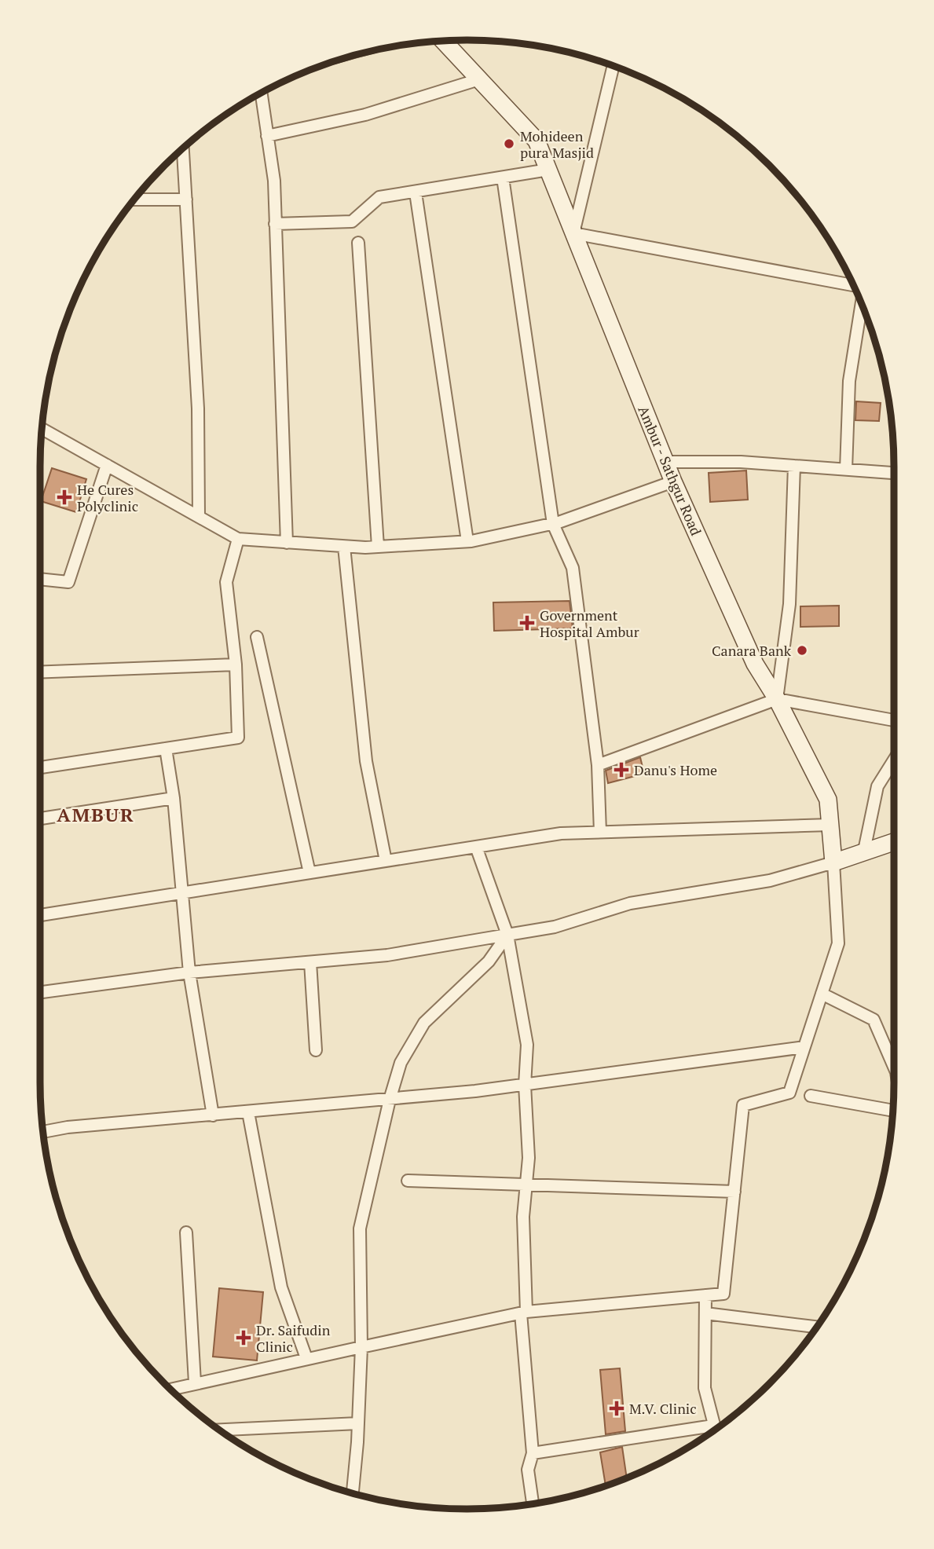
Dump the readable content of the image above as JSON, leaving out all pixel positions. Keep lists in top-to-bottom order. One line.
{"streets":{"main road":["Ambur - Sathgur Road"]},"districts":["AMBUR"],"places":{"other":["Mohideen pura Masjid","Canara Bank"],"health":["He Cures Polyclinic","Government Hospital Ambur","Danu's Home","Dr. Saifudin Clinic","M.V. Clinic"]}}
